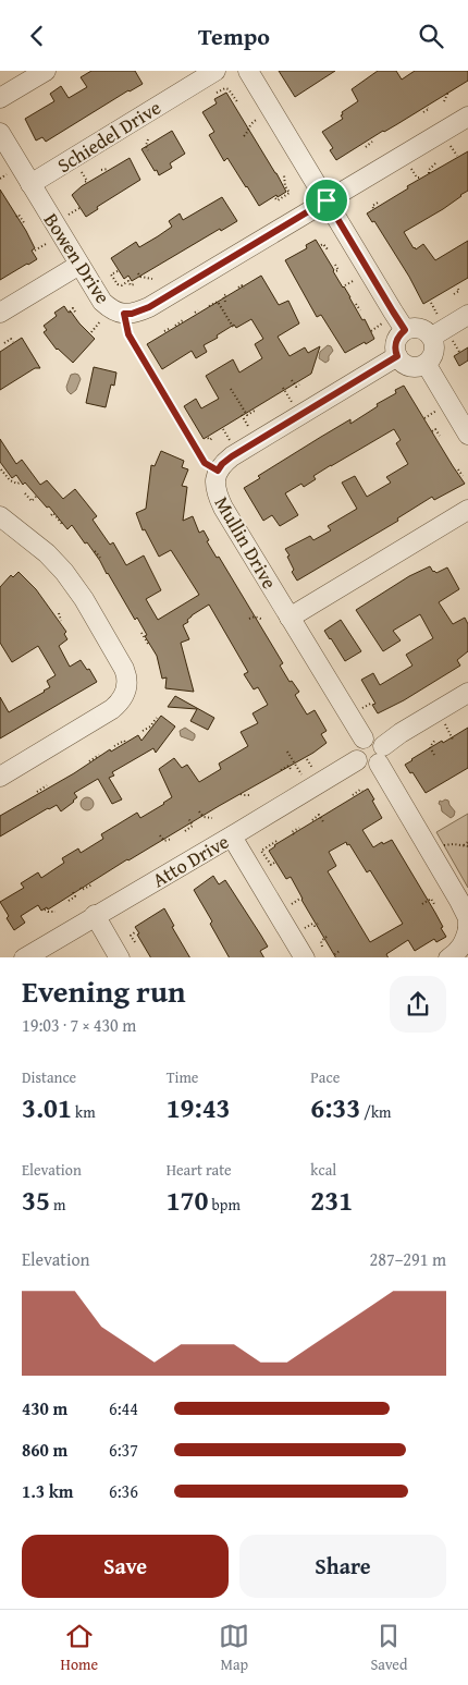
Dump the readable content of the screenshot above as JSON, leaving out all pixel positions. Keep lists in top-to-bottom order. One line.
{"streets":{"street":["Schiedel Drive","Bowen Drive","Mullin Drive","Atto Drive"]},"crossings":[["Schiedel Drive","Bowen Drive"],["Mullin Drive","Atto Drive"]],"page":{"header":"Tempo","heading":["Evening run","19:03 · 7 × 430 m"],"stats":[["Distance","3.01 km"],["Time","19:43"],["Pace","6:33 /km"],["Elevation","35 m"],["Heart rate","170 bpm"],["kcal","231"]],"chart":["Elevation","287–291 m"],"list":[{"name":"430 m","note":"6:44"},{"name":"860 m","note":"6:37"},{"name":"1.3 km","note":"6:36"}],"buttons":["Save","Share"],"tabs":["Home","Map","Saved"]}}
